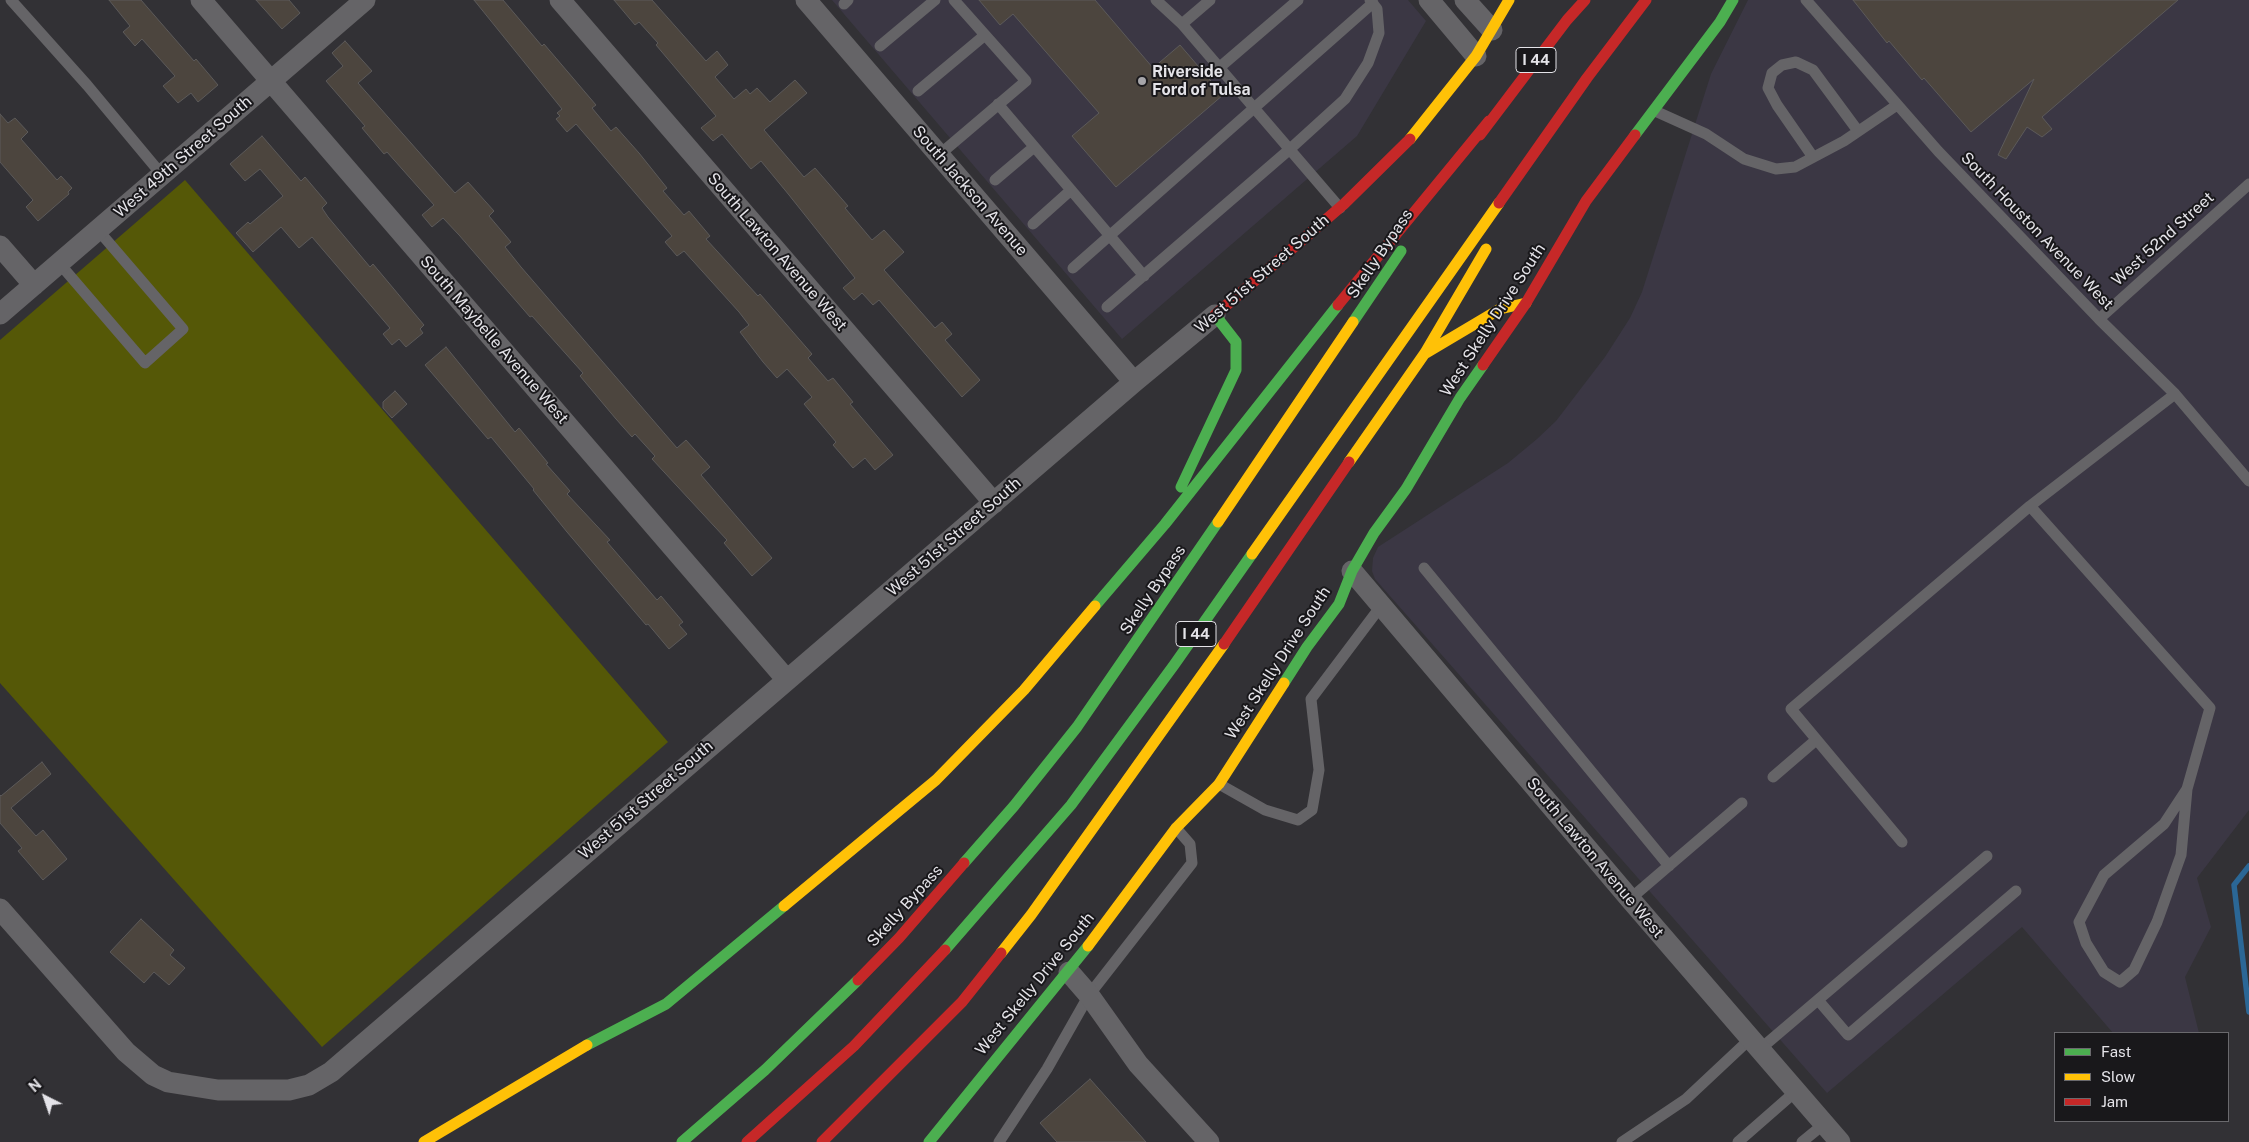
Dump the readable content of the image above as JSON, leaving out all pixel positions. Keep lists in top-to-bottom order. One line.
{"streets":{"main road":["I 44","Skelly Bypass","West 51st Street South","West Skelly Drive South"],"street":["West 49th Street South","South Jackson Avenue","South Lawton Avenue West","South Maybelle Avenue West"],"lane":["South Houston Avenue West","West 52nd Street"]},"crossings":[["West 49th Street South","South Maybelle Avenue West"],["South Jackson Avenue","West 51st Street South"],["South Houston Avenue West","West 52nd Street"],["South Lawton Avenue West","West 51st Street South"],["South Lawton Avenue West","West Skelly Drive South"],["West 51st Street South","South Maybelle Avenue West"]],"places":["Riverside Ford of Tulsa"],"legend":["Fast","Slow","Jam"],"north":"top left"}
